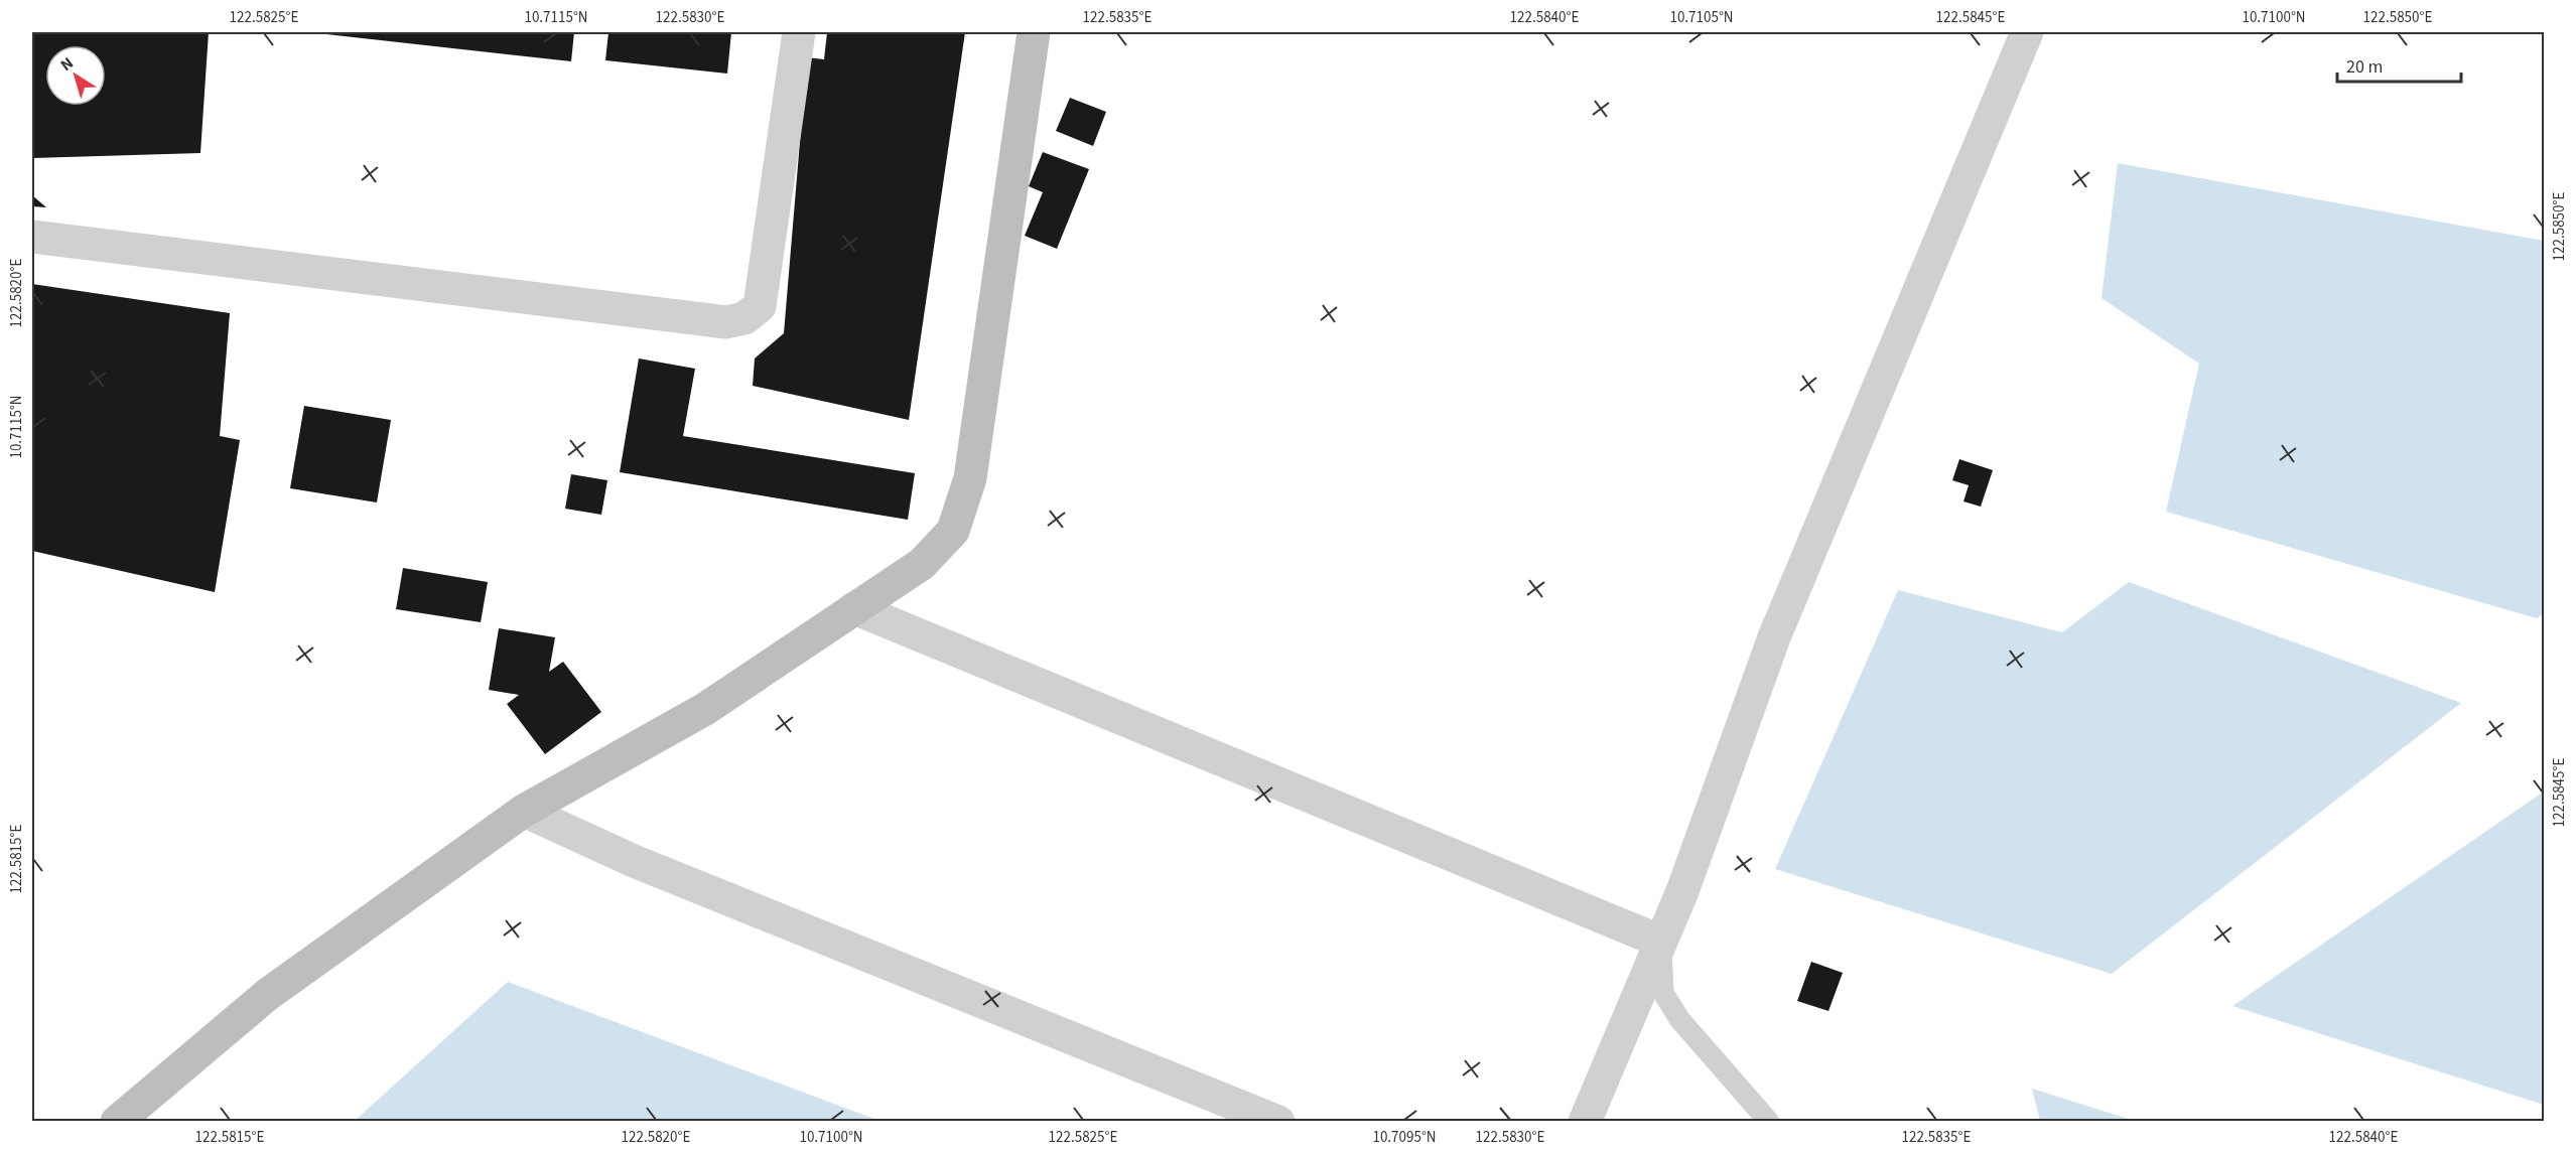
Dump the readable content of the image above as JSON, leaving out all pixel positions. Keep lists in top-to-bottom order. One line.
{"scale_bar":"20 m","north":"top left","coordinates":["122.5825°E","10.7115°N","122.5830°E","122.5835°E","122.5840°E","10.7105°N","122.5845°E","10.7100°N","122.5850°E","122.5820°E","122.5815°E","10.7095°N"]}
